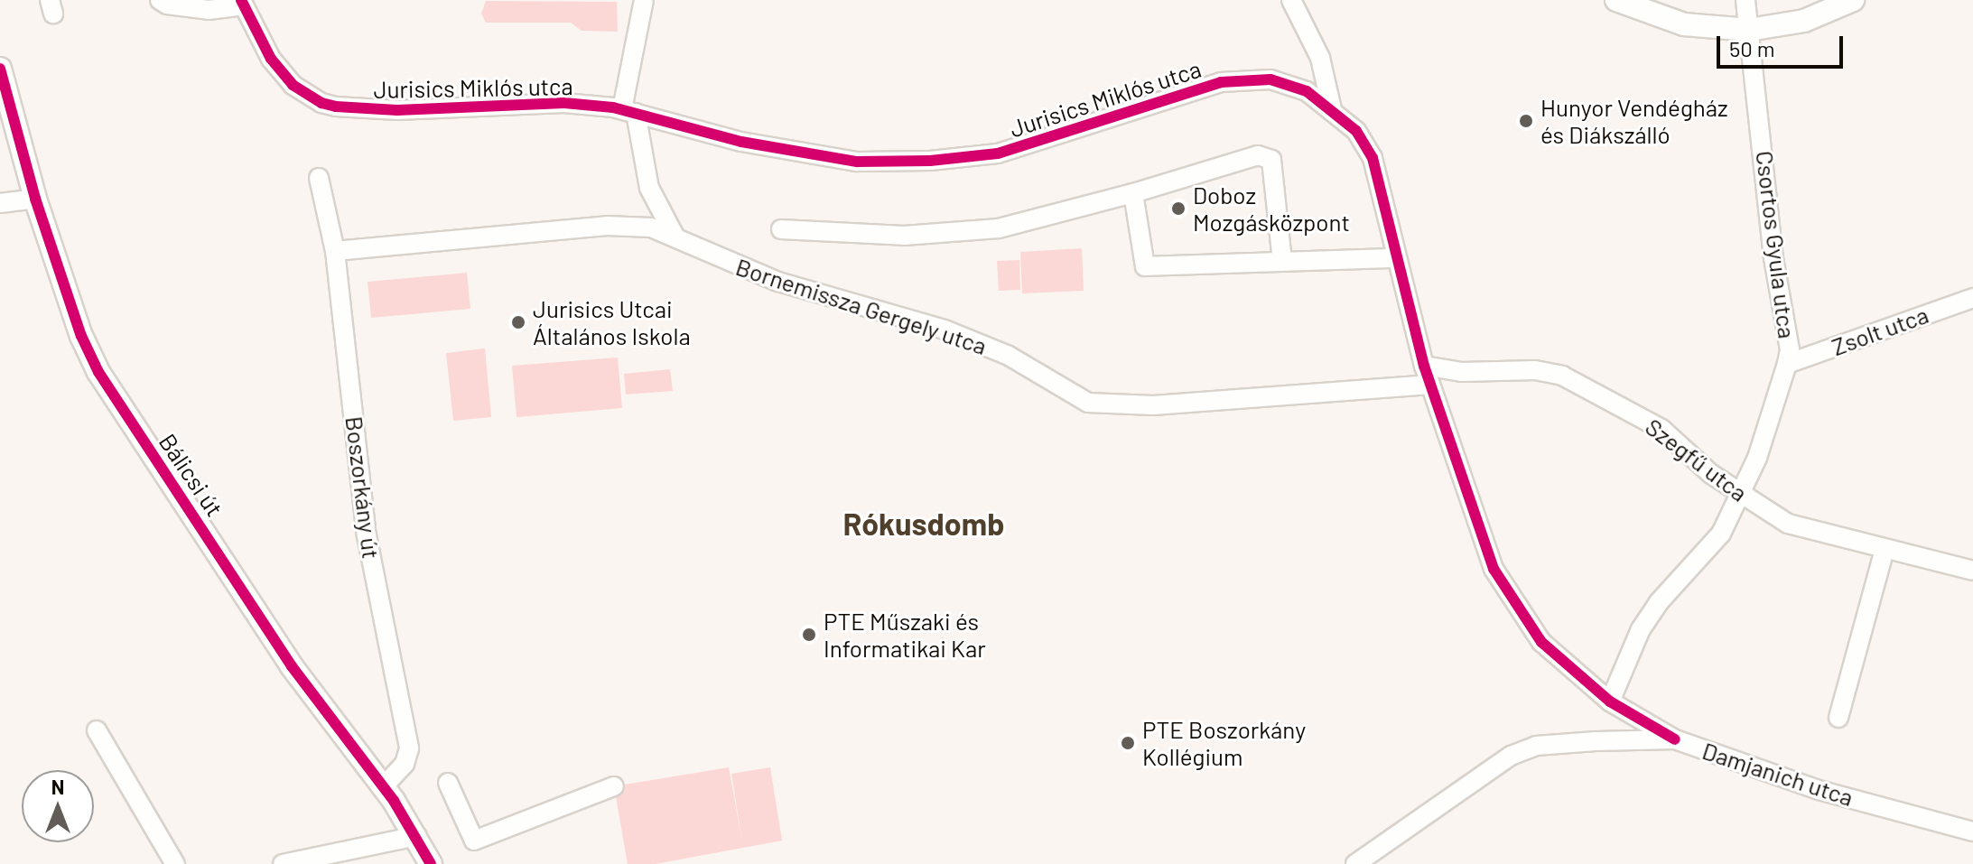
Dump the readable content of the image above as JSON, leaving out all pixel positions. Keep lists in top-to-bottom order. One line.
{"streets":{"street":["Jurisics Miklós utca","Csortos Gyula utca","Bornemissza Gergely utca","Zsolt utca","Szegfű utca","Bálicsi út","Boszorkány út","Damjanich utca"]},"crossings":[["Jurisics Miklós utca","Csortos Gyula utca"],["Jurisics Miklós utca","Bornemissza Gergely utca"],["Jurisics Miklós utca","Szegfű utca"],["Jurisics Miklós utca","Damjanich utca"],["Csortos Gyula utca","Zsolt utca"],["Csortos Gyula utca","Szegfű utca"],["Bálicsi út","Boszorkány út"]],"districts":["Rókusdomb"],"places":["Hunyor Vendégház és Diákszálló","Doboz Mozgásközpont","Jurisics Utcai Általános Iskola","PTE Műszaki és Informatikai Kar","PTE Boszorkány Kollégium"],"scale_bar":"50 m","north":"top"}
